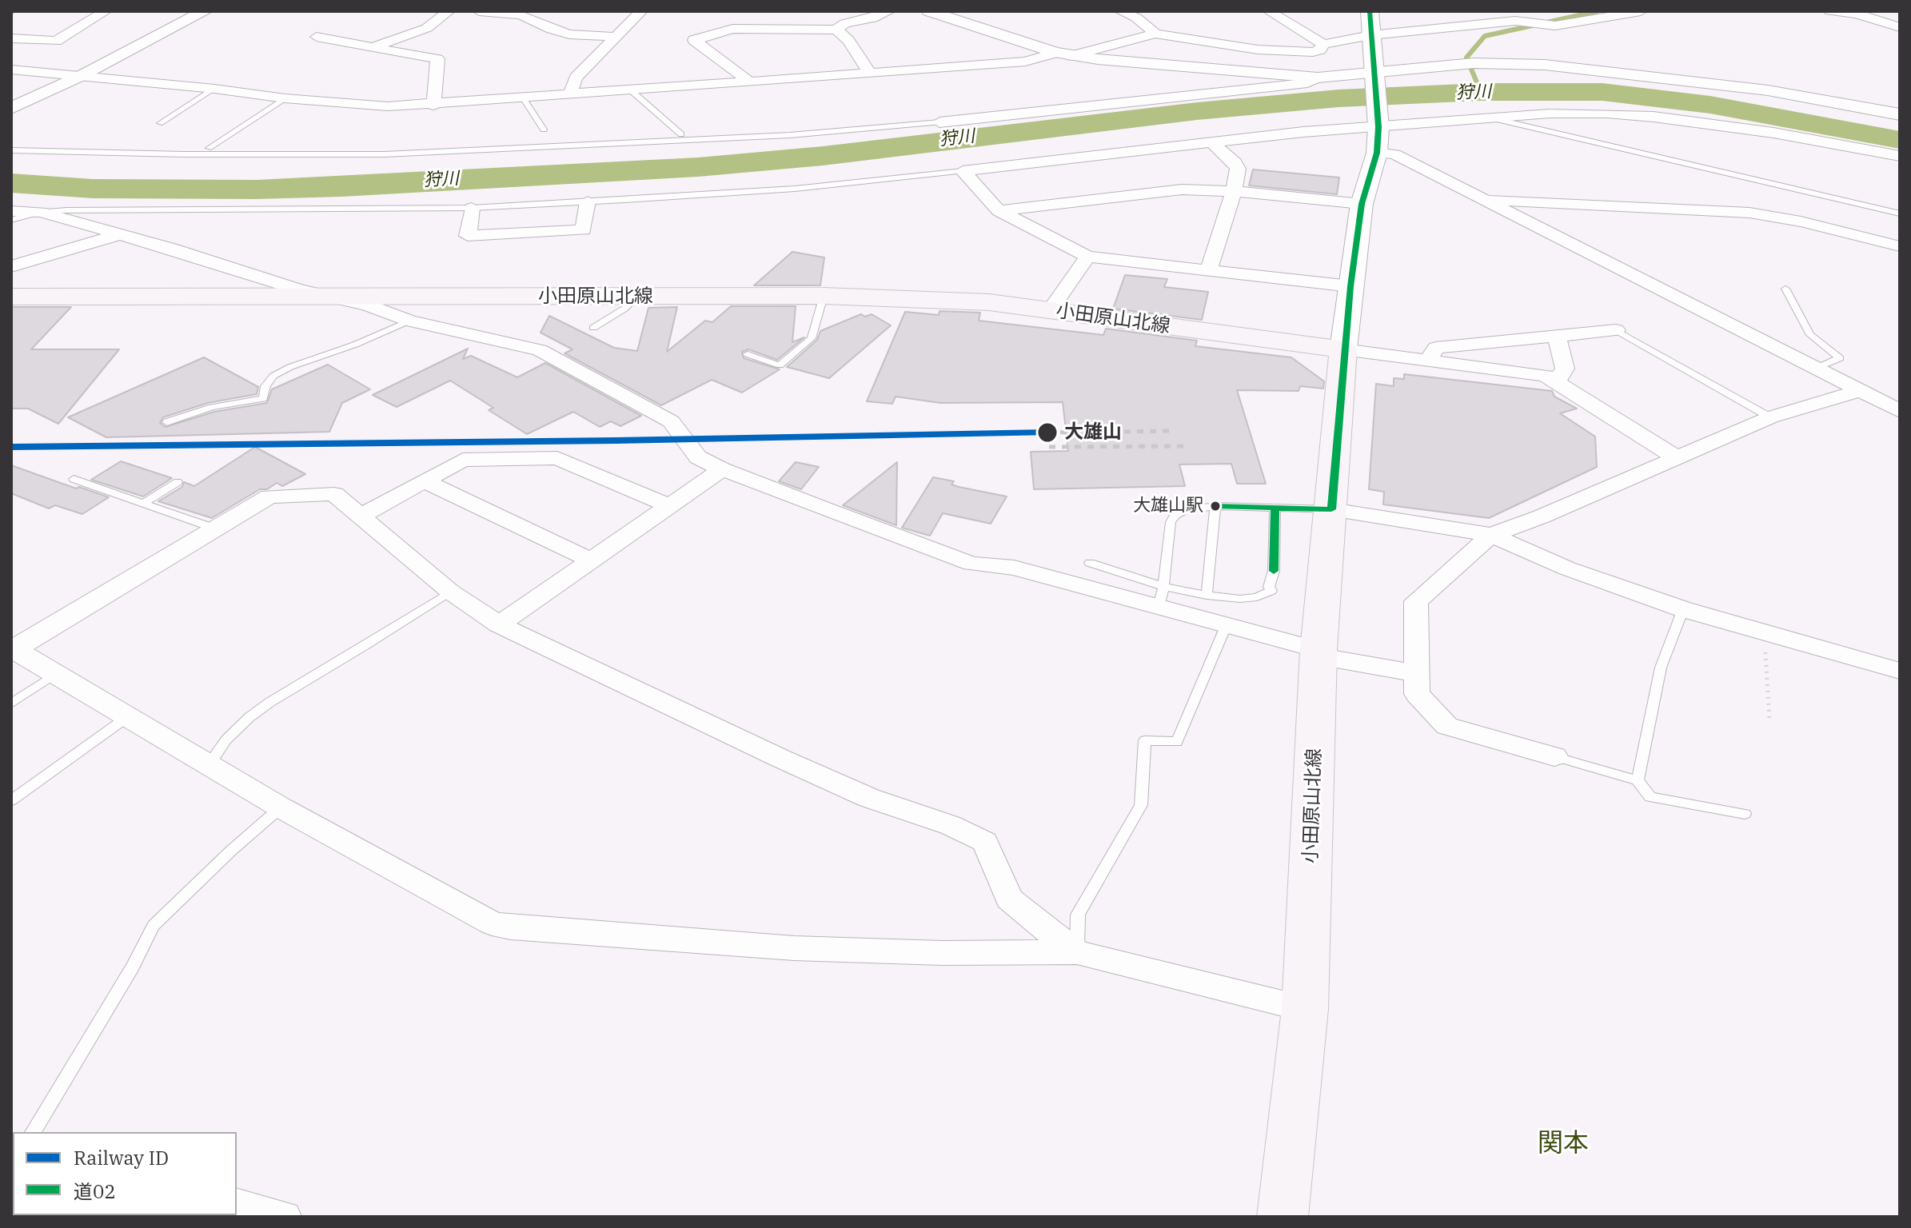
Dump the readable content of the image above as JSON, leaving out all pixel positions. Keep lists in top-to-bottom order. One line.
{"streets":{"main road":["小田原山北線"]},"districts":["関本"],"water":["狩川"],"places":["大雄山","大雄山駅"],"lines":["transit line 道02","rail line ID"],"legend":["Railway ID","道02"]}
